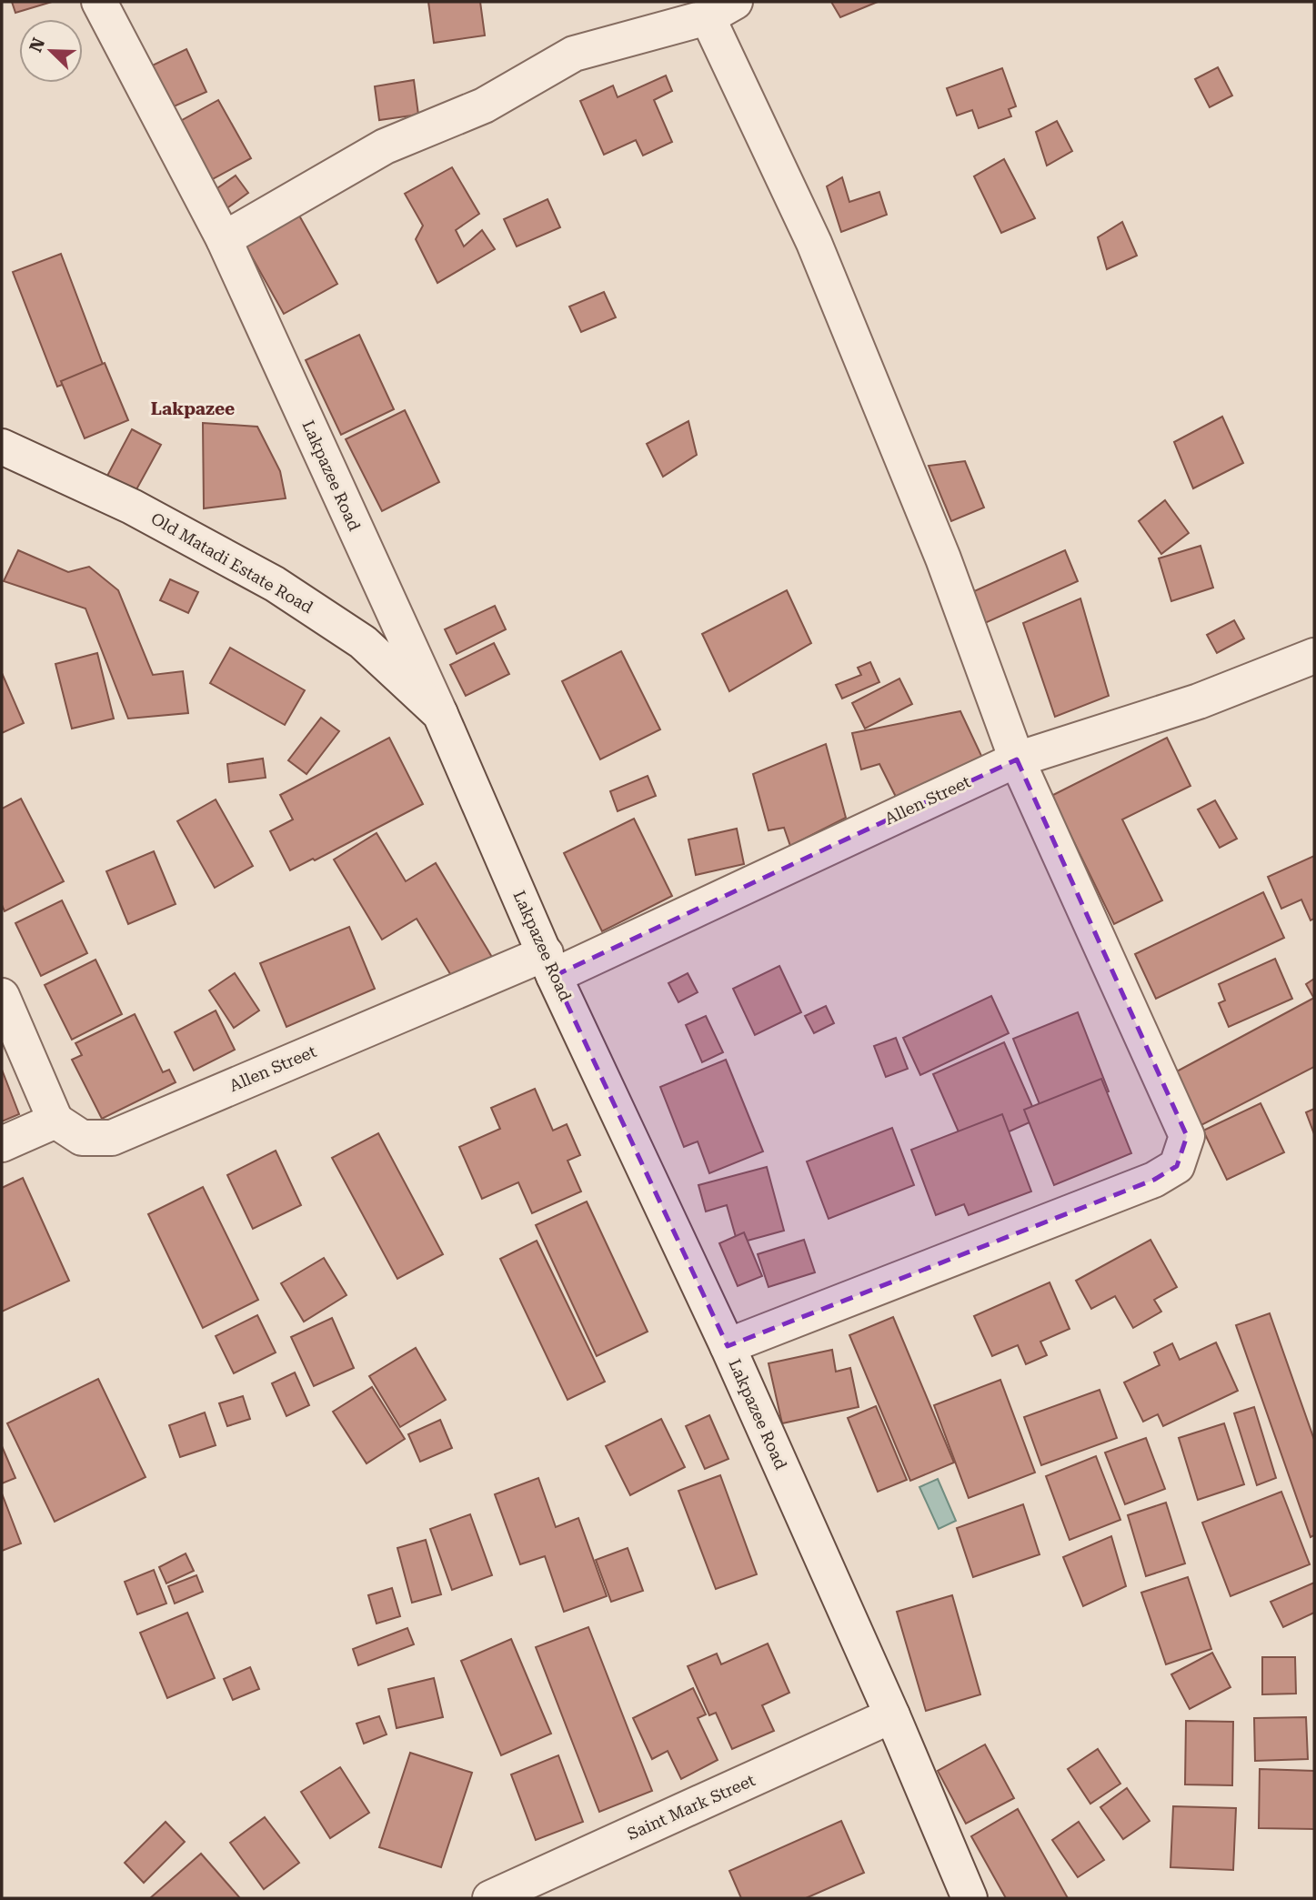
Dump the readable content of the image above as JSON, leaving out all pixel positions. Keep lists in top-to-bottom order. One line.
{"streets":{"street":["Lakpazee Road","Old Matadi Estate Road","Allen Street","Saint Mark Street"]},"crossings":[["Lakpazee Road","Old Matadi Estate Road"],["Lakpazee Road","Allen Street"],["Lakpazee Road","Saint Mark Street"]],"districts":["Lakpazee"],"north":"top left"}
